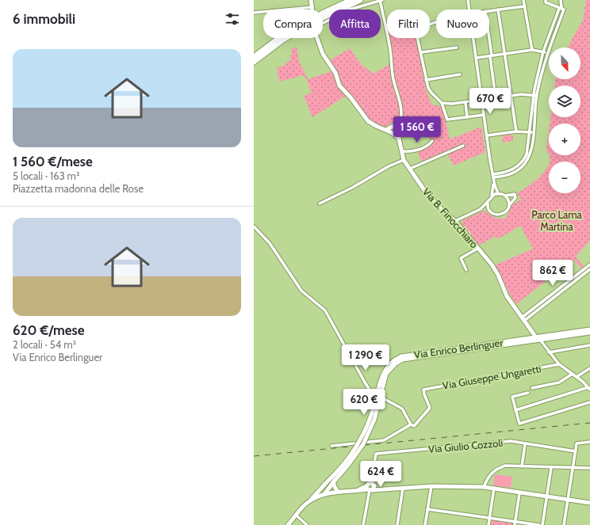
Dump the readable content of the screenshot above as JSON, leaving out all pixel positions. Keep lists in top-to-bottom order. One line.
{"streets":{"main road":["Via B. Finocchiaro","Via Enrico Berlinguer"],"street":["Via Giuseppe Ungaretti","Via Giulio Cozzoli"]},"crossings":[["Via B. Finocchiaro","Via Enrico Berlinguer"]],"parks":["Parco Lama Martina"],"north":"bottom right","page":{"heading":"6 immobili","chip":["Compra","Affitta","Filtri","Nuovo"],"list":[{"name":"1 560 €/mese","note":"5 locali · 163 m² · Piazzetta madonna delle Rose"},{"name":"620 €/mese","note":"2 locali · 54 m² · Via Enrico Berlinguer"}],"map_buttons":["+","−"],"price":["670 €","1 560 €","862 €","1 290 €","620 €","624 €"]}}
